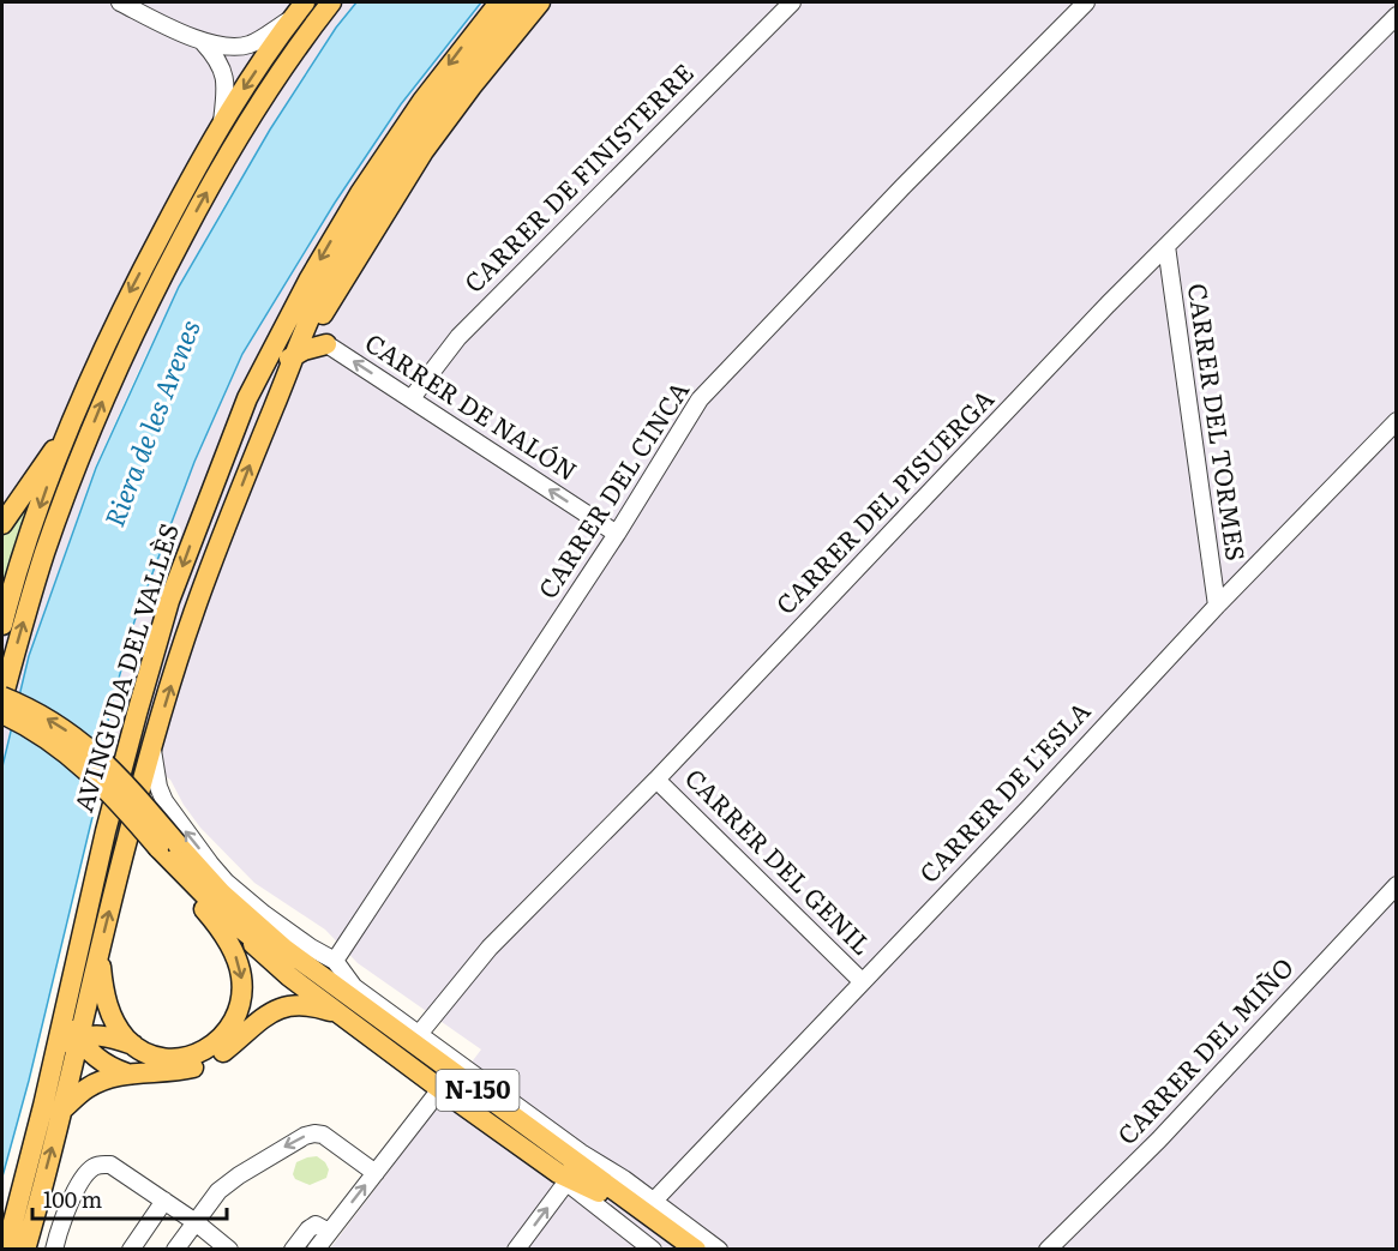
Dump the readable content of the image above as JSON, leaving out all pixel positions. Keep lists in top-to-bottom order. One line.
{"streets":{"main road":["AVINGUDA DEL VALLÈS","N-150"],"street":["CARRER DE FINISTERRE","CARRER DE NALÓN","CARRER DEL TORMES","CARRER DEL CINCA","CARRER DEL PISUERGA","CARRER DE L'ESLA","CARRER DEL GENIL","CARRER DEL MIÑO"]},"crossings":[["CARRER DE FINISTERRE","CARRER DE NALÓN"],["CARRER DE NALÓN","CARRER DEL CINCA"],["CARRER DEL TORMES","CARRER DEL PISUERGA"],["CARRER DEL TORMES","CARRER DE L'ESLA"],["CARRER DEL PISUERGA","CARRER DEL GENIL"],["CARRER DE L'ESLA","CARRER DEL GENIL"],["CARRER DE L'ESLA","N-150"]],"one_way":["CARRER DE NALÓN"],"water":["Riera de les Arenes"],"scale_bar":"100 m"}
